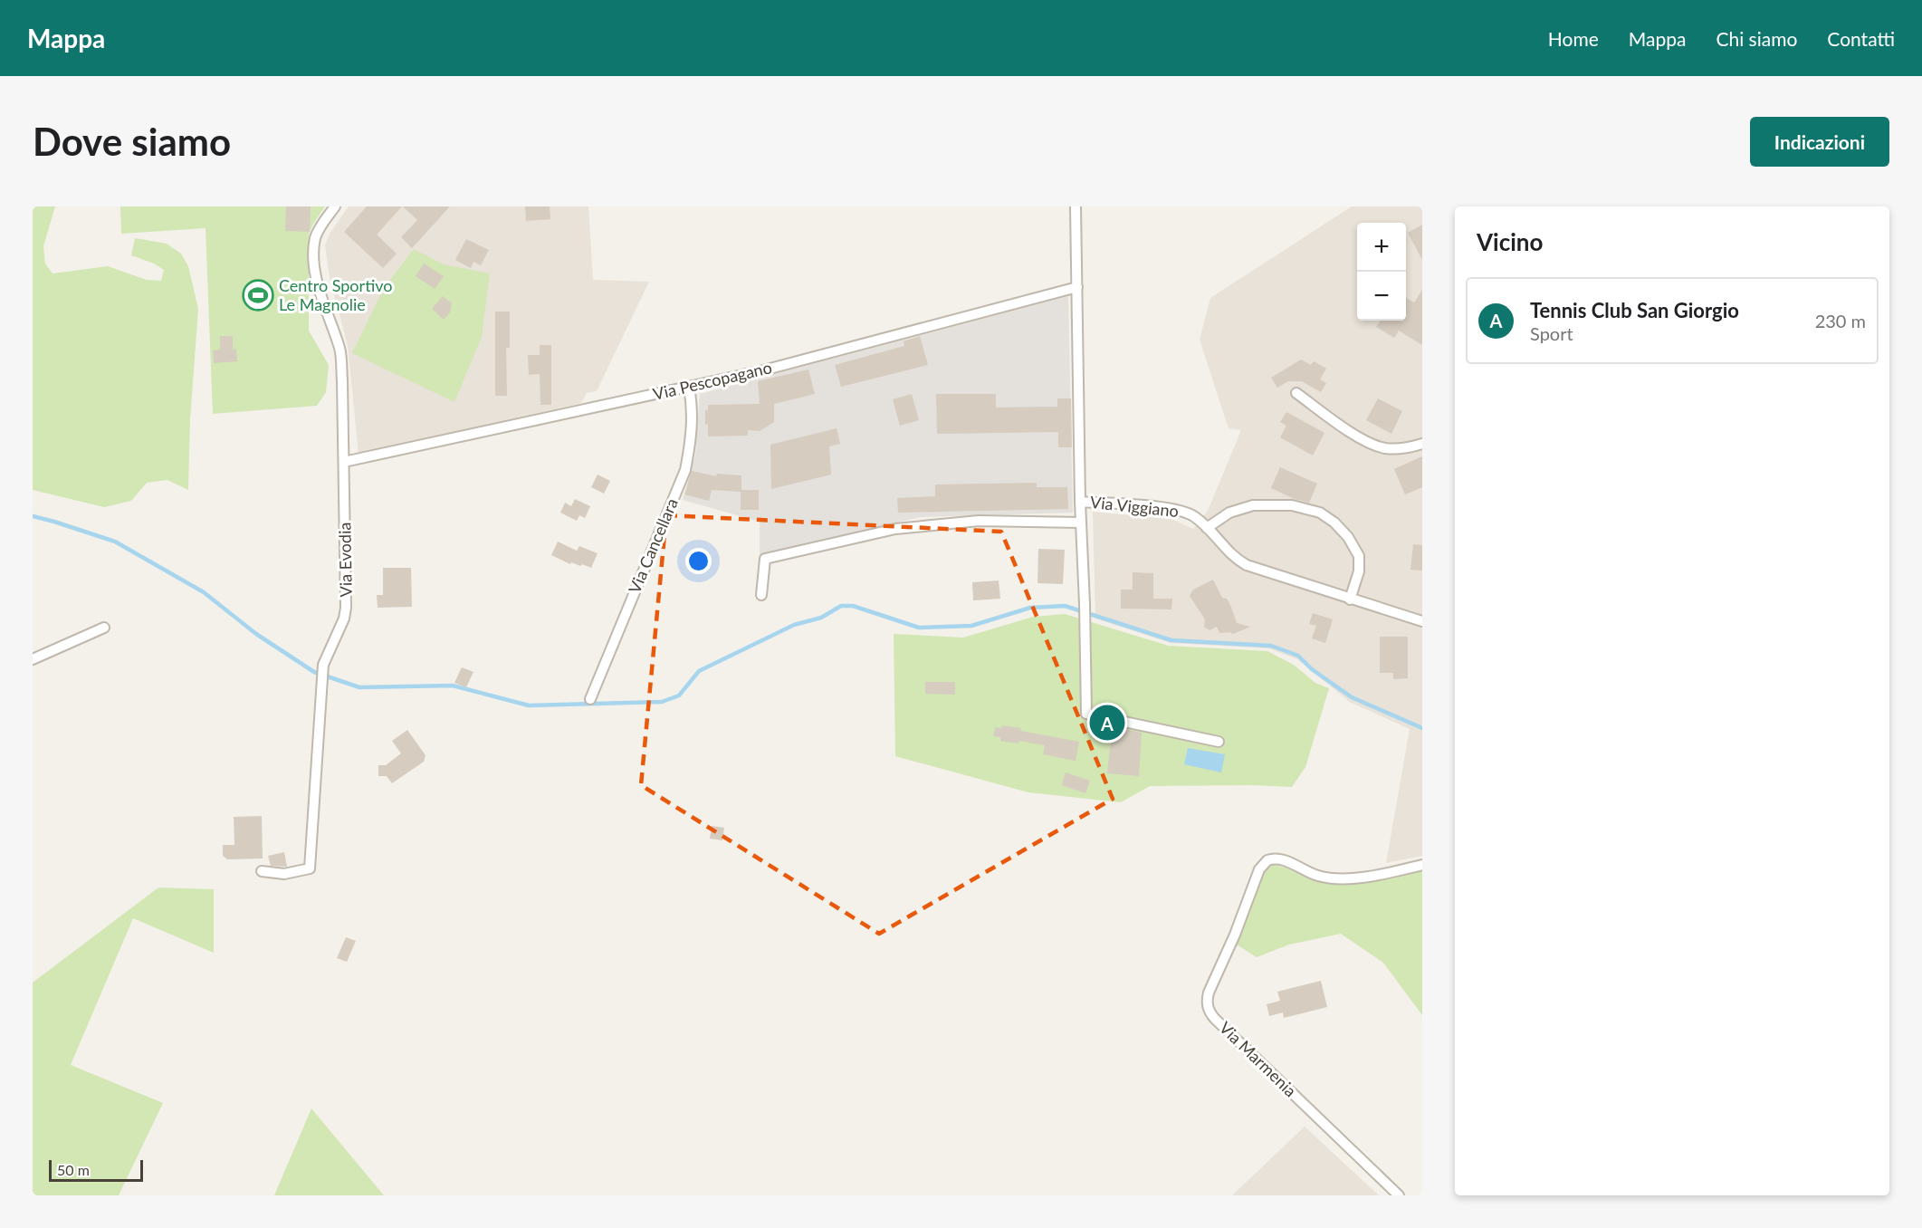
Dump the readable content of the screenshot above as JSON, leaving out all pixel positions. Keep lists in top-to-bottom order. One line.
{"streets":{"street":["Via Pescopagano","Via Viggiano","Via Cancellara","Via Evodia","Via Marmenia"]},"crossings":[["Via Pescopagano","Via Viggiano"],["Via Pescopagano","Via Cancellara"],["Via Pescopagano","Via Evodia"]],"places":{"sports":["Centro Sportivo Le Magnolie"]},"scale_bar":"50 m","page":{"header":"Mappa","nav":["Home","Mappa","Chi siamo","Contatti"],"buttons":"Indicazioni","title":"Dove siamo","heading":"Vicino","map_buttons":["+","−"],"list":[{"mark":"A","name":"Tennis Club San Giorgio","note":"Sport","value":"230 m"}],"pins":"A","scale":"50 m"}}
